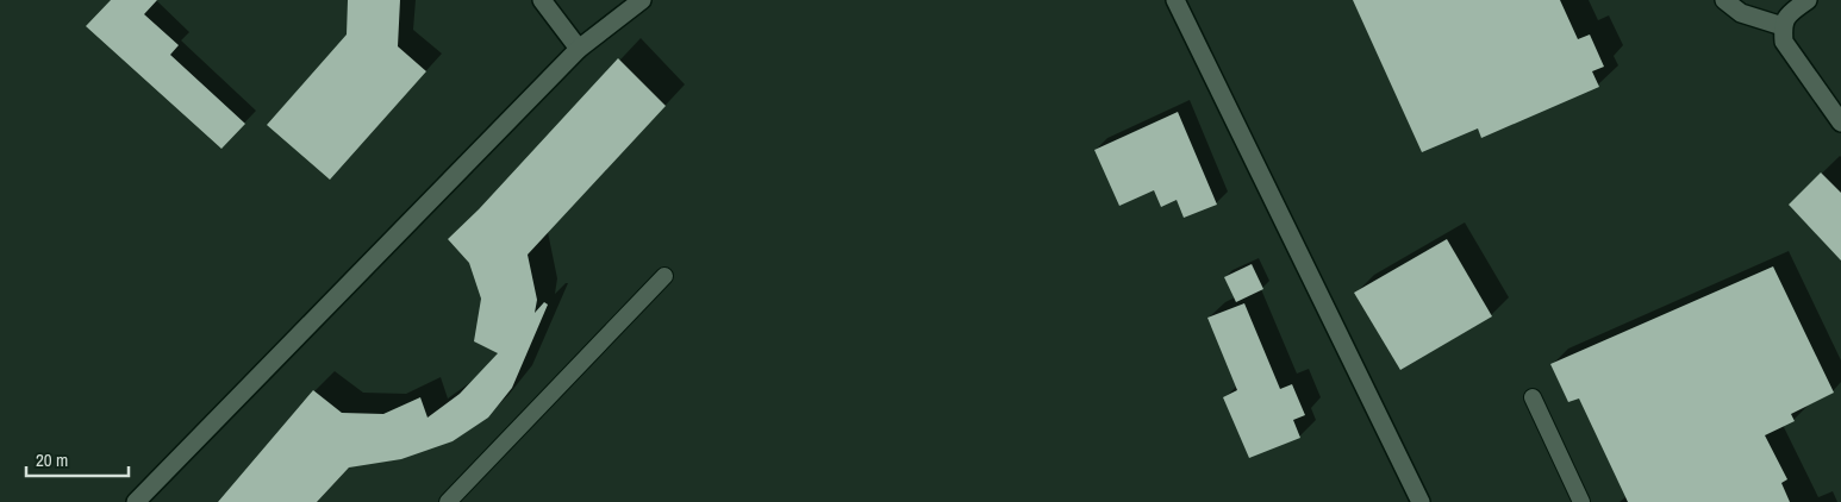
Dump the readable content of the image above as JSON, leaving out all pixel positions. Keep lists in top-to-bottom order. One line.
{"scale_bar":"20 m"}
